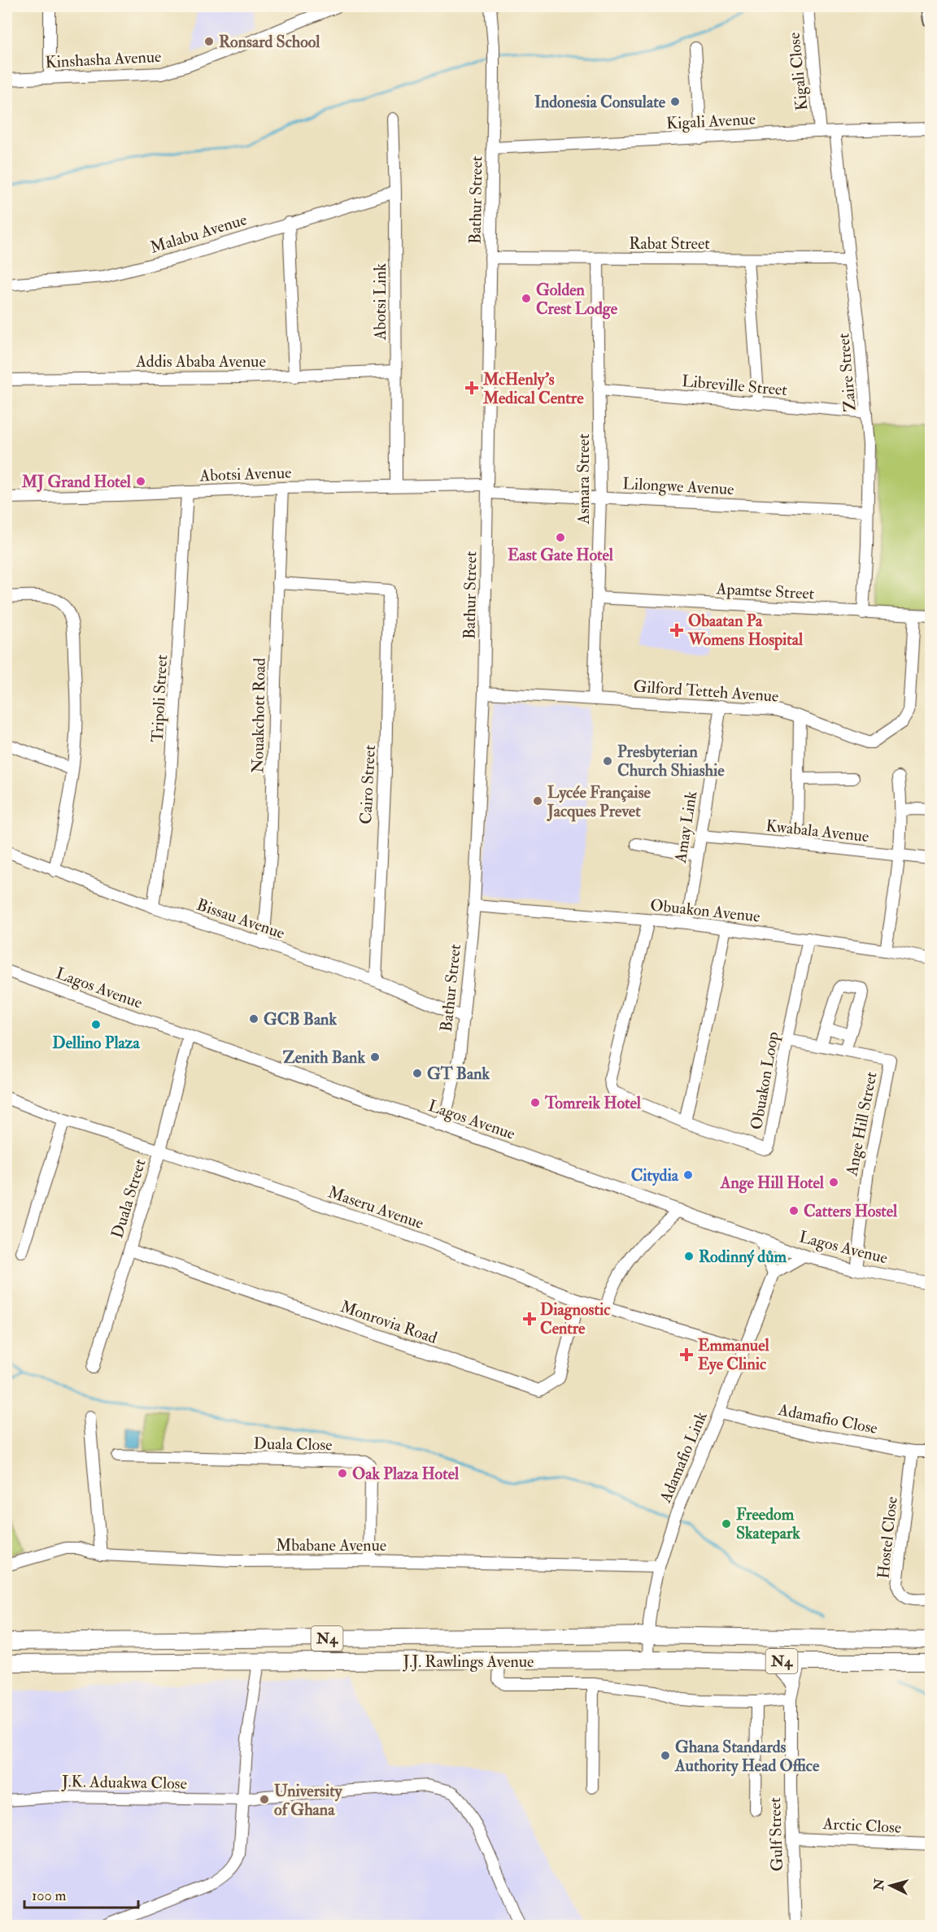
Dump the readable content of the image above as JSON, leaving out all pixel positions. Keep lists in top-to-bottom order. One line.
{"streets":{"highway":["N4","J.J. Rawlings Avenue"],"street":["Kinshasha Avenue","Kigali Close","Kigali Avenue","Bathur Street","Malabu Avenue","Rabat Street","Abotsi Link","Addis Ababa Avenue","Zaire Street","Libreville Street","Abotsi Avenue","Asmara Street","Lilongwe Avenue","Apamtse Street","Gilford Tetteh Avenue","Tripoli Street","Nouakchott Road","Cairo Street","Amay Link","Kwabala Avenue","Obuakon Avenue","Bissau Avenue","Lagos Avenue","Obuakon Loop","Ange Hill Street","Duala Street","Maseru Avenue","Monrovia Road","Adamafio Close","Duala Close","Adamafio Link","Hostel Close","Mbabane Avenue","J.K. Aduakwa Close","Arctic Close","Gulf Street"]},"crossings":[["Kigali Close","Kigali Avenue"],["Kigali Avenue","Bathur Street"],["Kigali Avenue","Zaire Street"],["Bathur Street","Rabat Street"],["Bathur Street","Abotsi Avenue"],["Bathur Street","Lilongwe Avenue"],["Bathur Street","Gilford Tetteh Avenue"],["Bathur Street","Obuakon Avenue"],["Bathur Street","Bissau Avenue"],["Bathur Street","Lagos Avenue"],["Malabu Avenue","Abotsi Link"],["Rabat Street","Zaire Street"],["Rabat Street","Asmara Street"],["Abotsi Link","Addis Ababa Avenue"],["Abotsi Link","Abotsi Avenue"],["Zaire Street","Libreville Street"],["Zaire Street","Lilongwe Avenue"],["Zaire Street","Apamtse Street"],["Libreville Street","Asmara Street"],["Abotsi Avenue","Lilongwe Avenue"],["Abotsi Avenue","Tripoli Street"],["Abotsi Avenue","Nouakchott Road"],["Asmara Street","Lilongwe Avenue"],["Asmara Street","Apamtse Street"],["Asmara Street","Gilford Tetteh Avenue"],["Apamtse Street","Gilford Tetteh Avenue"],["Gilford Tetteh Avenue","Amay Link"],["Tripoli Street","Bissau Avenue"],["Nouakchott Road","Cairo Street"],["Nouakchott Road","Bissau Avenue"],["Cairo Street","Bissau Avenue"],["Amay Link","Kwabala Avenue"],["Amay Link","Obuakon Avenue"],["Obuakon Avenue","Obuakon Loop"],["Lagos Avenue","Ange Hill Street"],["Lagos Avenue","Duala Street"],["Obuakon Loop","Ange Hill Street"],["Duala Street","Maseru Avenue"],["Duala Street","Monrovia Road"],["Maseru Avenue","Monrovia Road"],["Adamafio Close","Adamafio Link"],["Adamafio Close","Hostel Close"],["Duala Close","Mbabane Avenue"],["Adamafio Link","Mbabane Avenue"],["Adamafio Link","J.J. Rawlings Avenue"],["J.J. Rawlings Avenue","Gulf Street"],["Arctic Close","Gulf Street"]],"places":{"other":["Ronsard School","Indonesia Consulate","Golden Crest Lodge","MJ Grand Hotel","East Gate Hotel","Presbyterian Church Shiashie","Lycée Française Jacques Prevet","GCB Bank","Dellino Plaza","Zenith Bank","GT Bank","Tomreik Hotel","Citydia","Ange Hill Hotel","Catters Hostel","Rodinný dům","Oak Plaza Hotel","Freedom Skatepark","Ghana Standards Authority Head Office","University of Ghana"],"health":["McHenly's Medical Centre","Obaatan Pa Womens Hospital","Diagnostic Centre","Emmanuel Eye Clinic"]},"scale_bar":"100 m","north":"left"}
